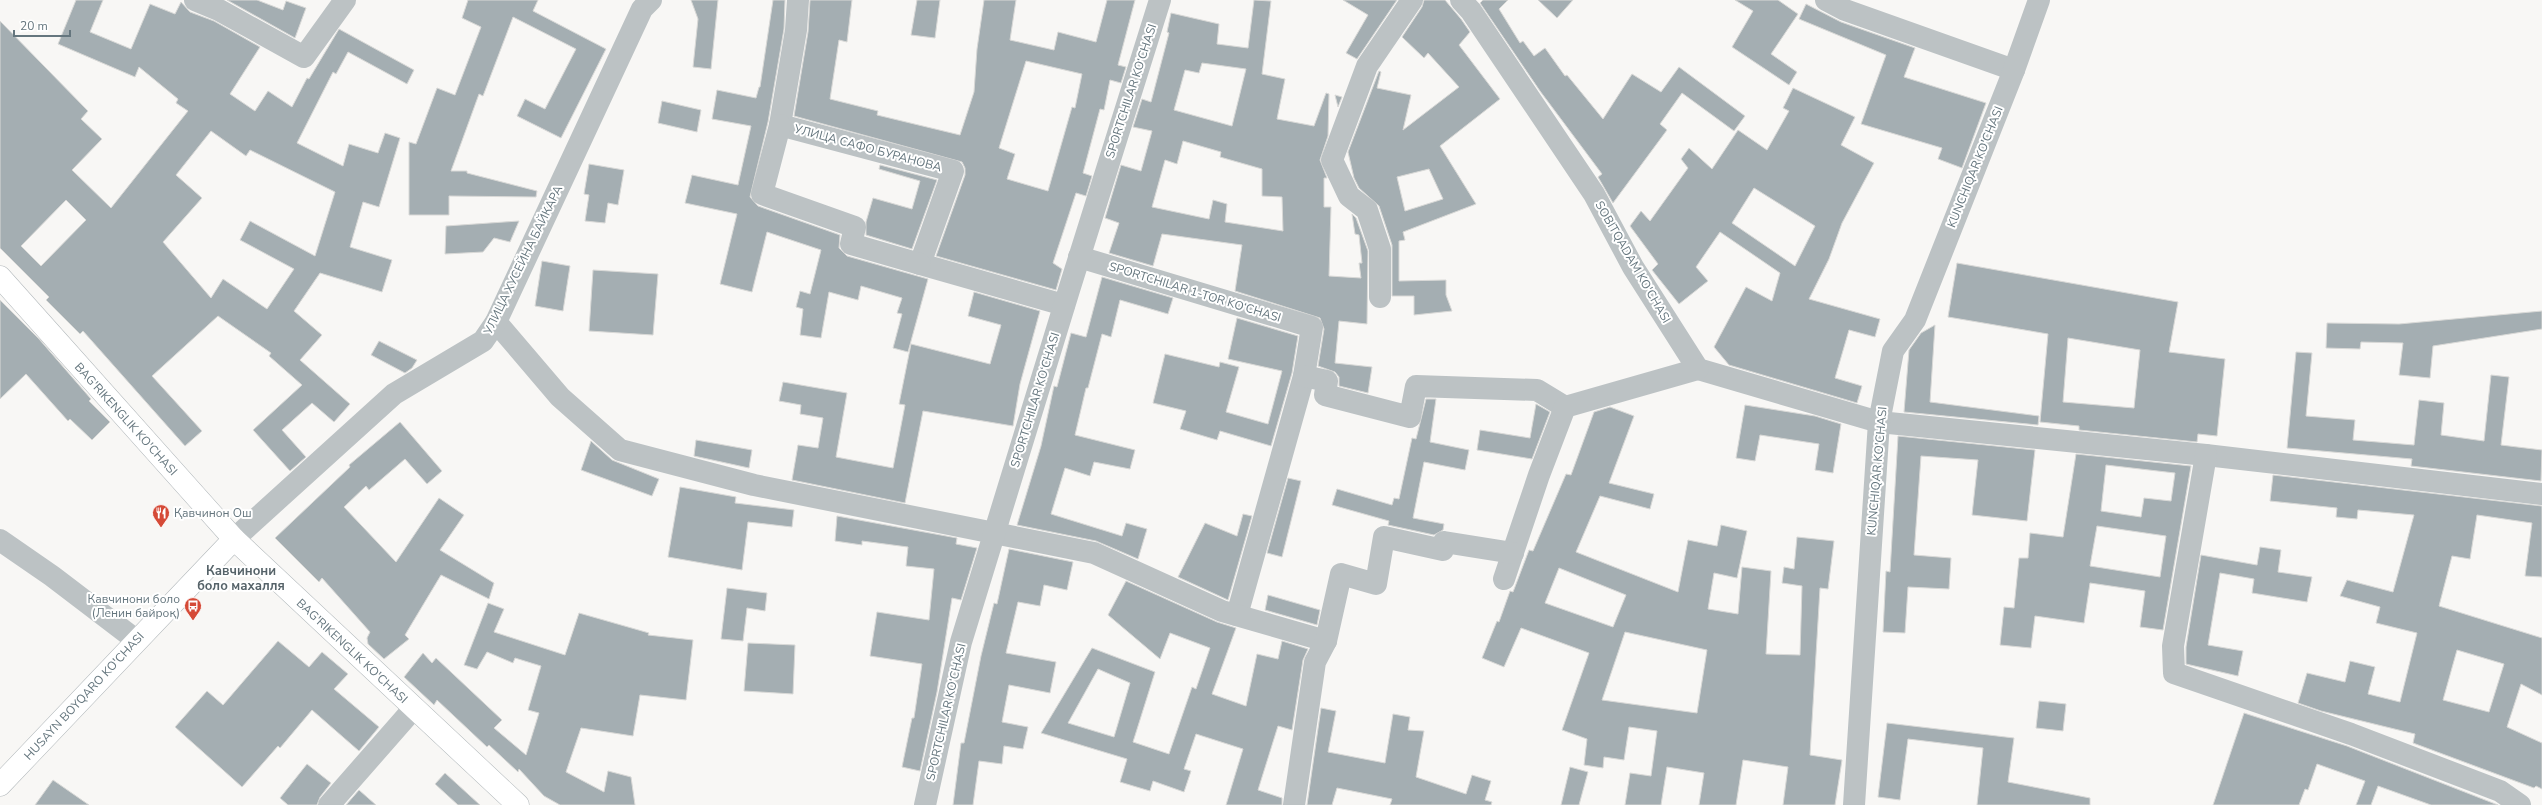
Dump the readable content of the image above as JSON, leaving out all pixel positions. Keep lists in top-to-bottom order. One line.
{"streets":{"main road":["BAG'RIKENGLIK KO'CHASI","HUSAYN BOYQARO KO'CHASI"],"street":["SPORTCHILAR KO‘CHASI","УЛИЦА САФО БУРАНОВА","KUNCHIQAR KO'CHASI","УЛИЦА ХУСЕЙНА БАЙКАРА","SOBITQADAM KO'CHASI","SPORTCHILAR 1-TOR KO‘CHASI"]},"crossings":[["SPORTCHILAR KO‘CHASI","УЛИЦА САФО БУРАНОВА"],["SPORTCHILAR KO‘CHASI","SPORTCHILAR 1-TOR KO‘CHASI"],["УЛИЦА ХУСЕЙНА БАЙКАРА","BAG'RIKENGLIK KO'CHASI"],["УЛИЦА ХУСЕЙНА БАЙКАРА","HUSAYN BOYQARO KO'CHASI"],["BAG'RIKENGLIK KO'CHASI","HUSAYN BOYQARO KO'CHASI"]],"districts":["Кавчинони боло махалля"],"places":{"restaurant":["Қавчинон Ош"],"bus stop":["Кавчинони боло (Ленин байроқ)"]},"scale_bar":"20 m"}
